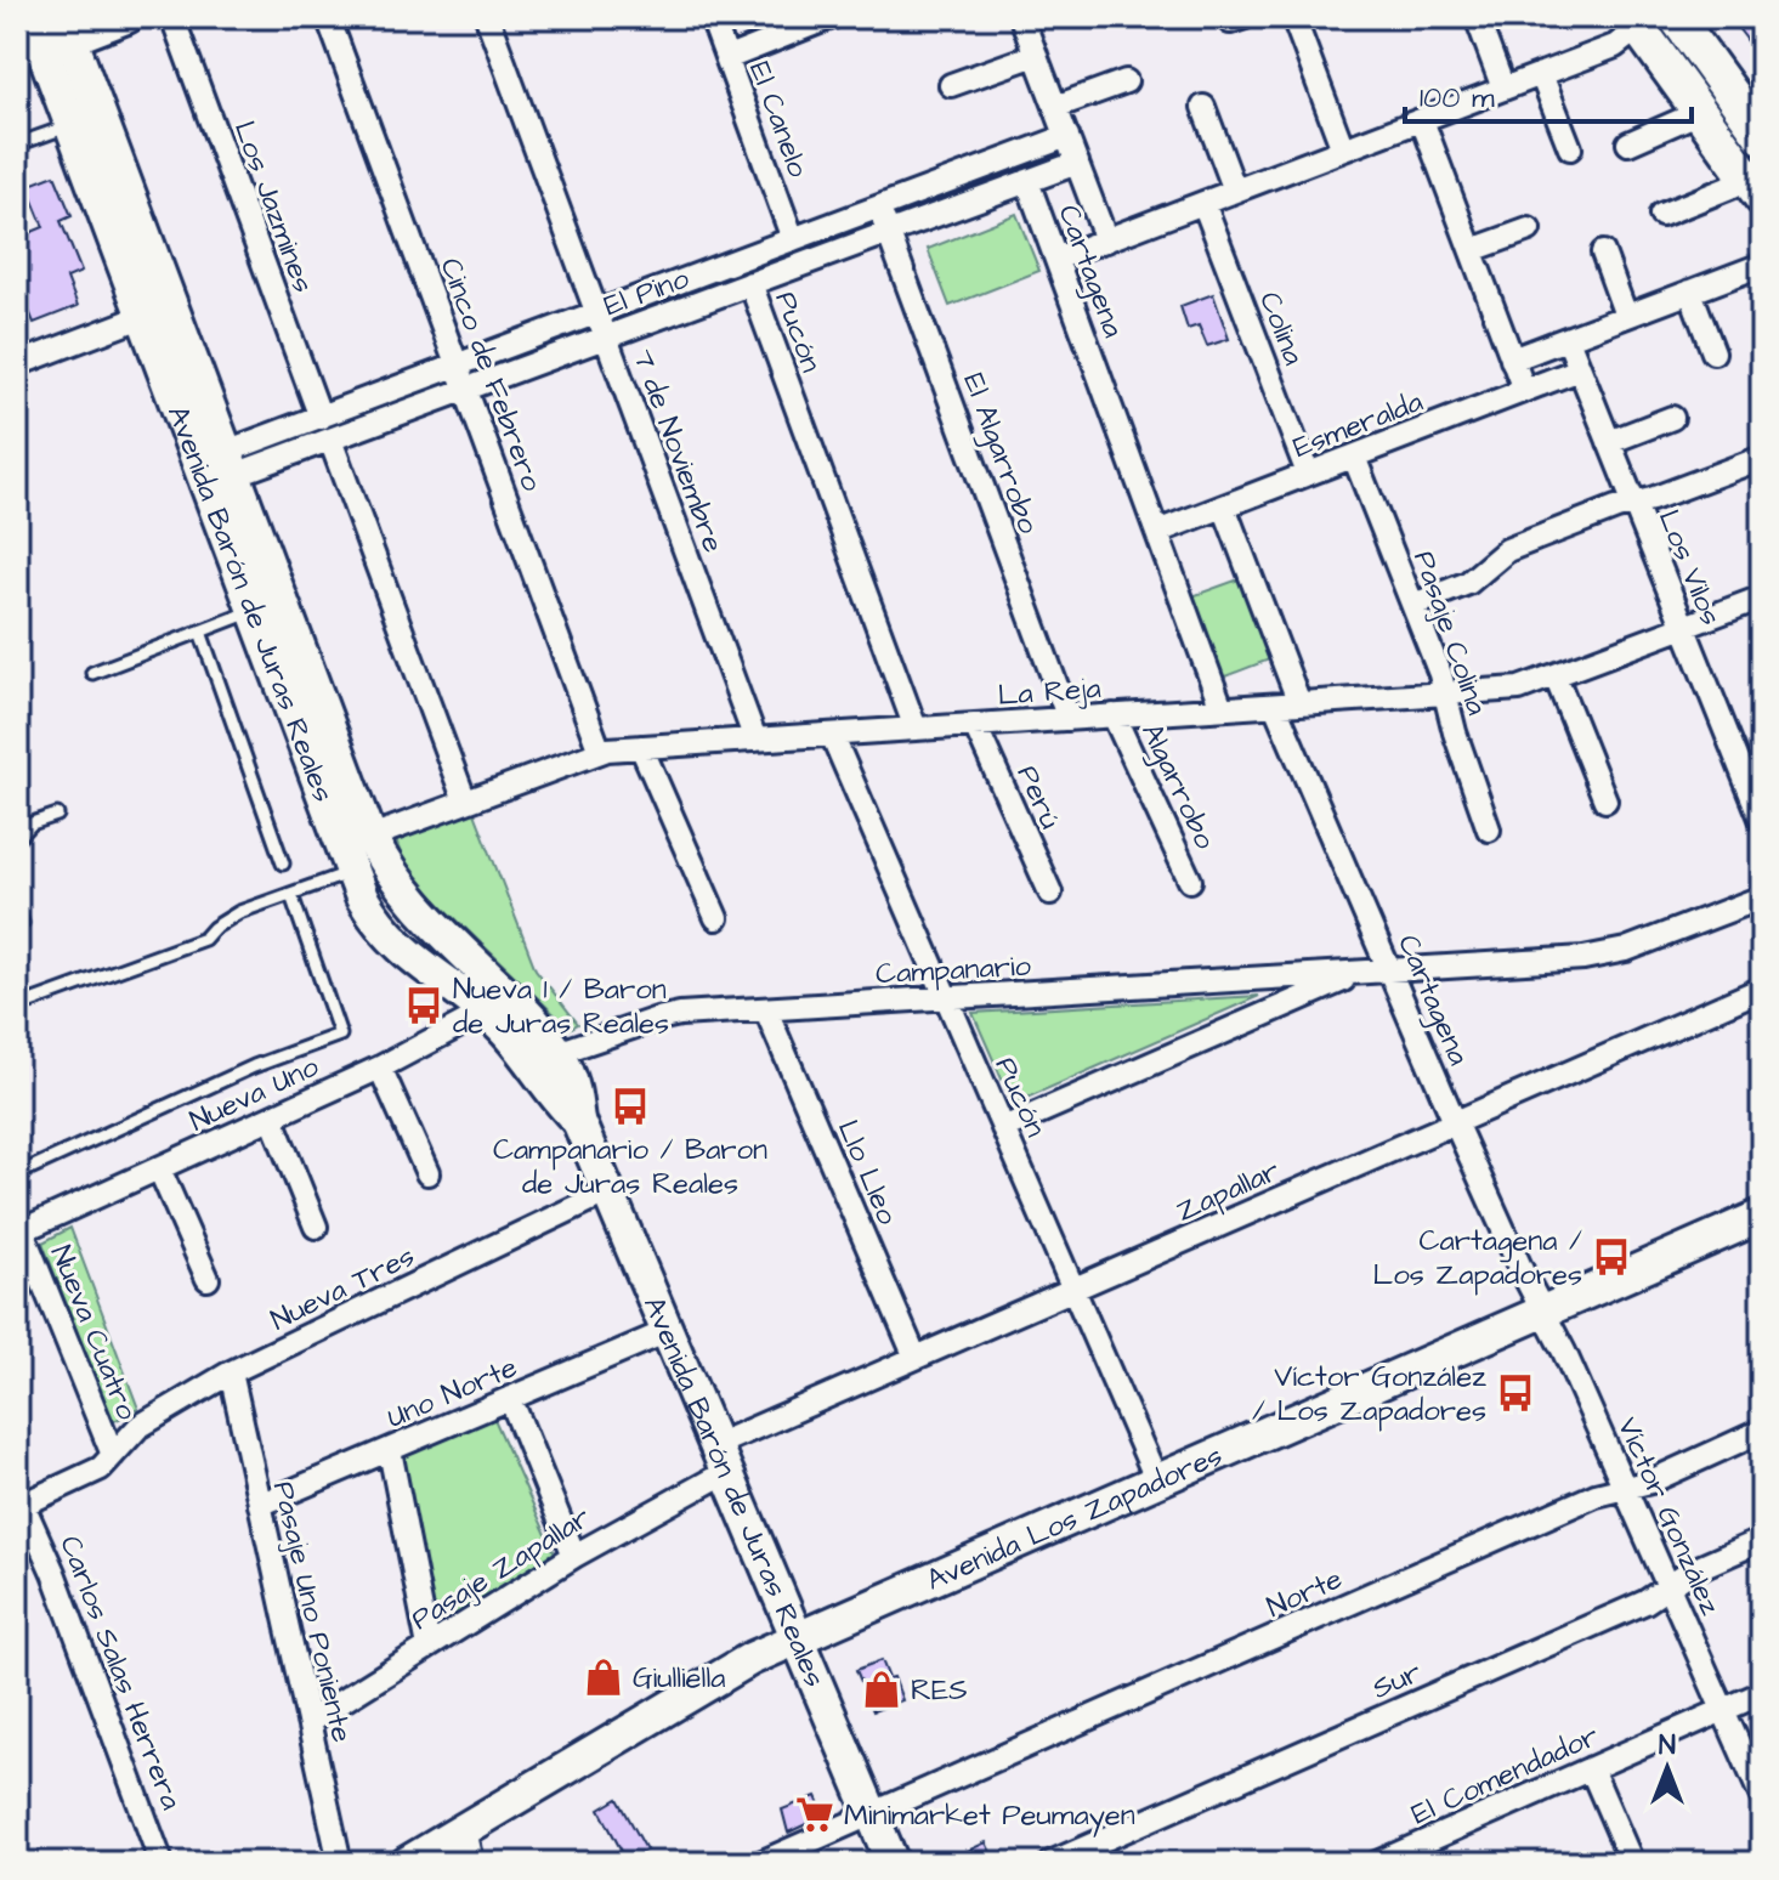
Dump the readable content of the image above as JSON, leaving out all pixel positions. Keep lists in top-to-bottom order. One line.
{"streets":{"street":["El Canelo","Los Jazmines","Cartagena","El Pino","Colina","Pucón","Cinco de Febrero","Esmeralda","7 de Noviembre","El Algarrobo","Los Vilos","Avenida Barón de Juras Reales","Pasaje Colina","La Reja","Algarrobo","Perú","Campanario","Nueva Uno","Llo Lleo","Zapallar","Nueva Tres","Nueva Cuatro","Uno Norte","Víctor González","Avenida Los Zapadores","Pasaje Zapallar","Norte","Pasaje Uno Poniente","Carlos Salas Herrera","Sur","El Comendador"]},"crossings":[["El Canelo","El Pino"],["Los Jazmines","El Pino"],["Cartagena","El Pino"],["Cartagena","Esmeralda"],["Cartagena","La Reja"],["Cartagena","Campanario"],["Cartagena","Zapallar"],["Cartagena","Víctor González"],["Cartagena","Avenida Los Zapadores"],["El Pino","Pucón"],["El Pino","Cinco de Febrero"],["El Pino","7 de Noviembre"],["El Pino","El Algarrobo"],["El Pino","Avenida Barón de Juras Reales"],["Colina","Esmeralda"],["Pucón","La Reja"],["Pucón","Campanario"],["Pucón","Zapallar"],["Pucón","Avenida Los Zapadores"],["Cinco de Febrero","La Reja"],["Esmeralda","Los Vilos"],["Esmeralda","Pasaje Colina"],["7 de Noviembre","La Reja"],["El Algarrobo","La Reja"],["Los Vilos","La Reja"],["Avenida Barón de Juras Reales","La Reja"],["Avenida Barón de Juras Reales","Campanario"],["Avenida Barón de Juras Reales","Nueva Uno"],["Avenida Barón de Juras Reales","Zapallar"],["Avenida Barón de Juras Reales","Nueva Tres"],["Avenida Barón de Juras Reales","Uno Norte"],["Avenida Barón de Juras Reales","Avenida Los Zapadores"],["Avenida Barón de Juras Reales","Pasaje Zapallar"],["Avenida Barón de Juras Reales","Norte"],["Pasaje Colina","La Reja"],["La Reja","Algarrobo"],["La Reja","Perú"],["Campanario","Llo Lleo"],["Nueva Uno","Nueva Cuatro"],["Llo Lleo","Zapallar"],["Zapallar","Pasaje Zapallar"],["Nueva Tres","Nueva Cuatro"],["Nueva Tres","Pasaje Uno Poniente"],["Nueva Tres","Carlos Salas Herrera"],["Uno Norte","Pasaje Uno Poniente"],["Víctor González","Avenida Los Zapadores"],["Víctor González","Norte"],["Víctor González","Sur"],["Víctor González","El Comendador"],["Pasaje Zapallar","Pasaje Uno Poniente"]],"places":{"bus stop":["Nueva 1 / Baron de Juras Reales","Campanario / Baron de Juras Reales","Cartagena / Los Zapadores","Víctor González / Los Zapadores"],"shop":["Giulliella","RES"],"supermarket":["Minimarket Peumayen"]},"scale_bar":"100 m","north":"top"}
